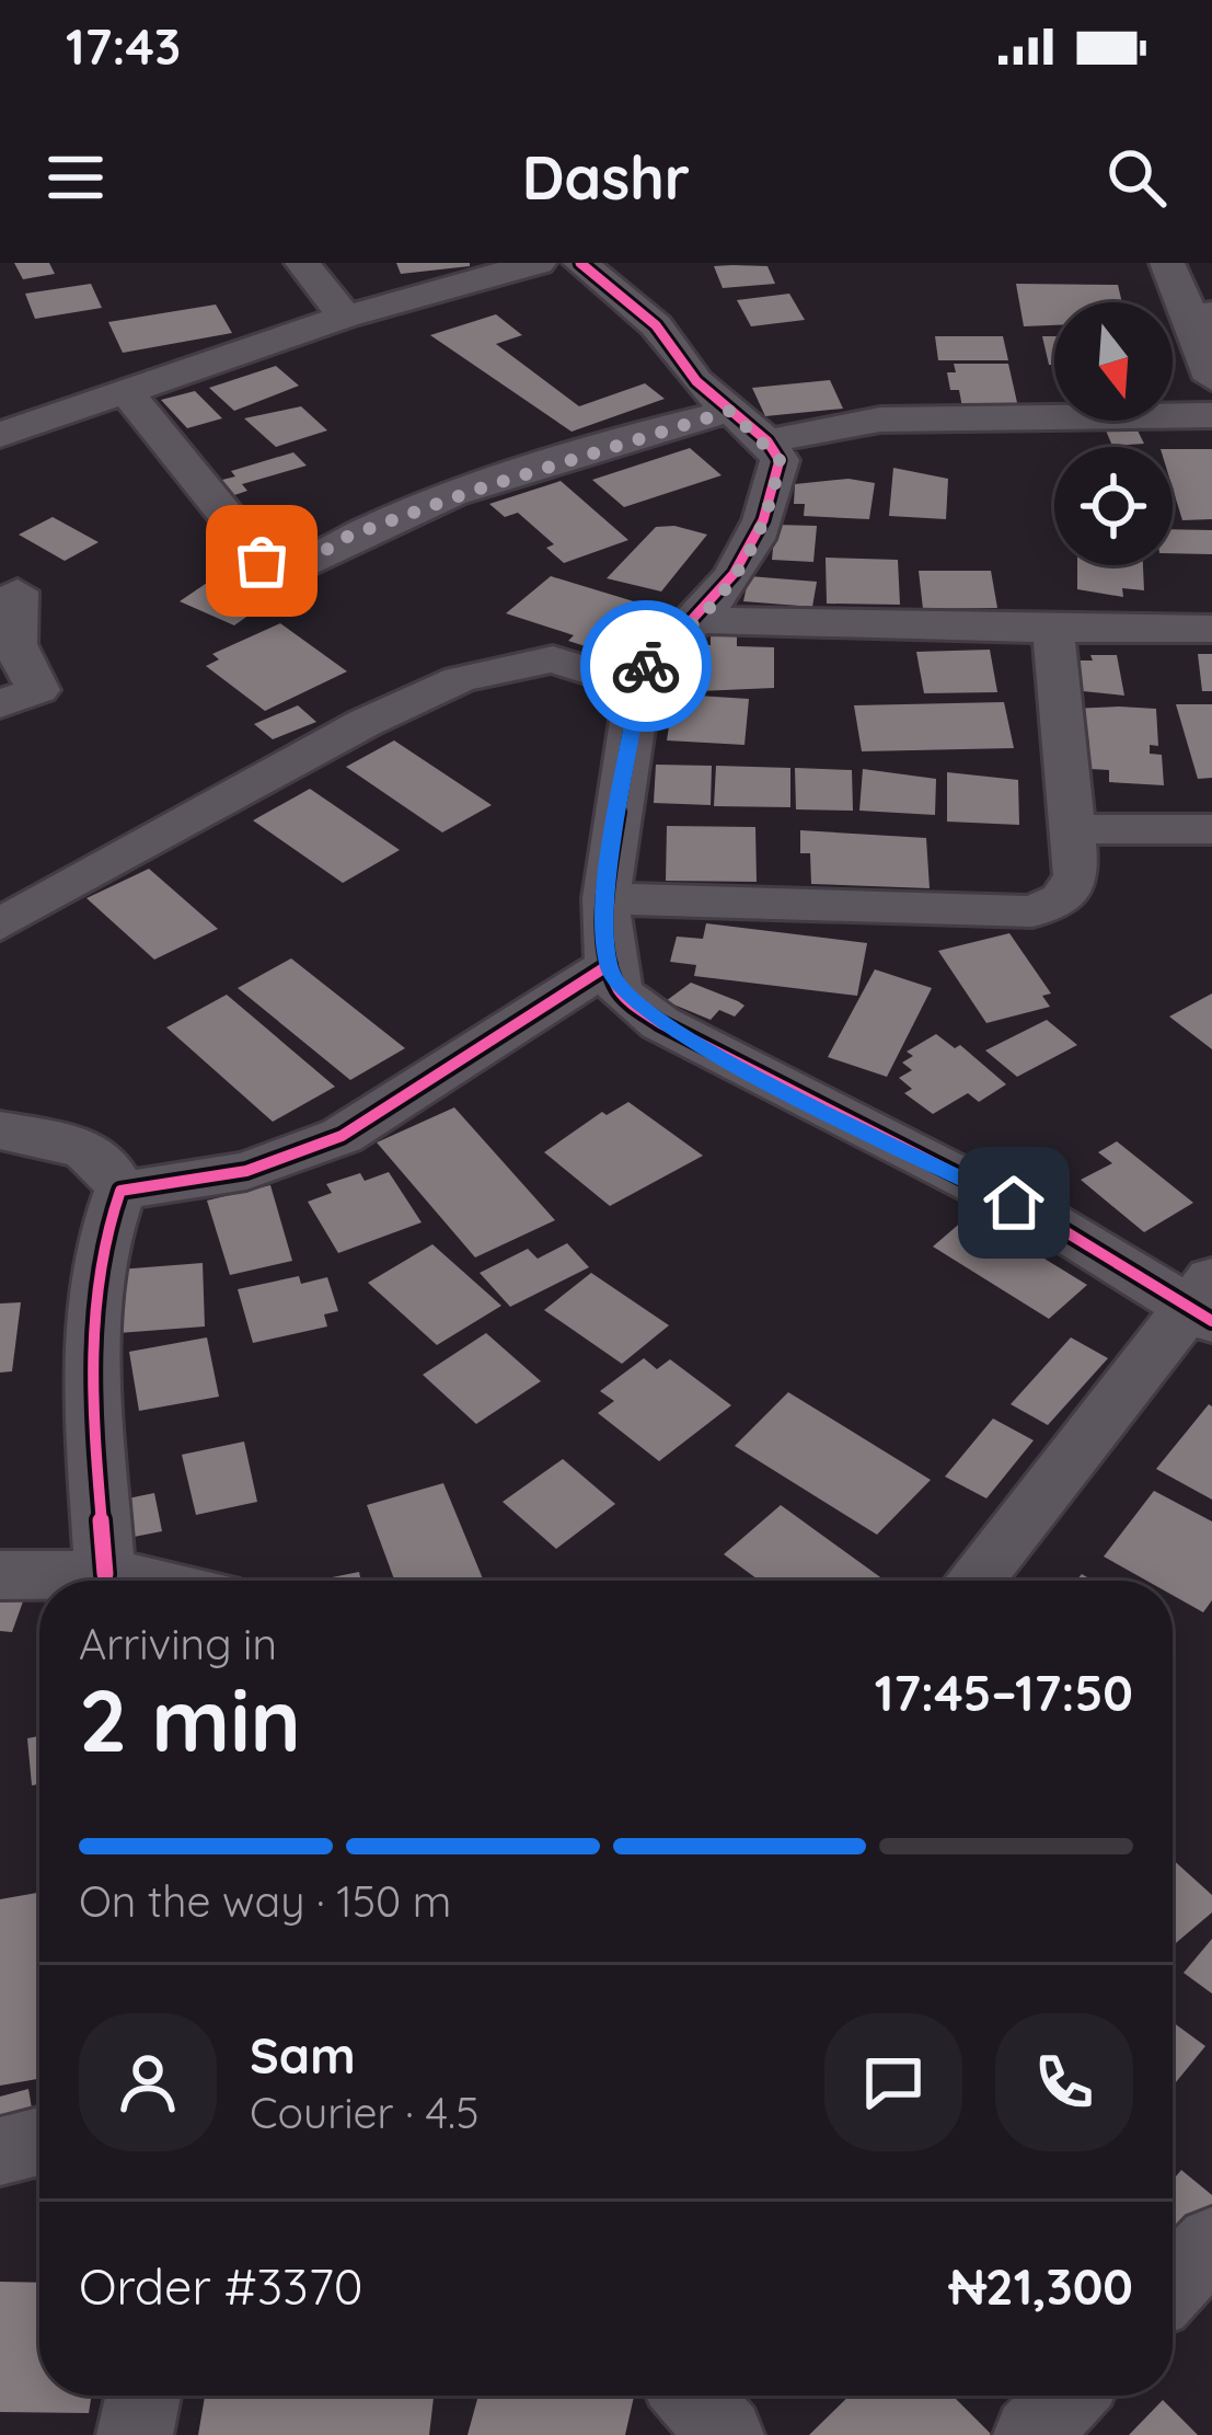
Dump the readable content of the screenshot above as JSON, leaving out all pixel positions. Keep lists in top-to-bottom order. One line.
{"north":"bottom","page":{"status":"17:43","header":"Dashr","heading":["2 min","Arriving in","17:45–17:50"],"panel":["Sam","Courier · 4.5","Order #3370","₦21,300"],"bar":"On the way · 150 m"}}
